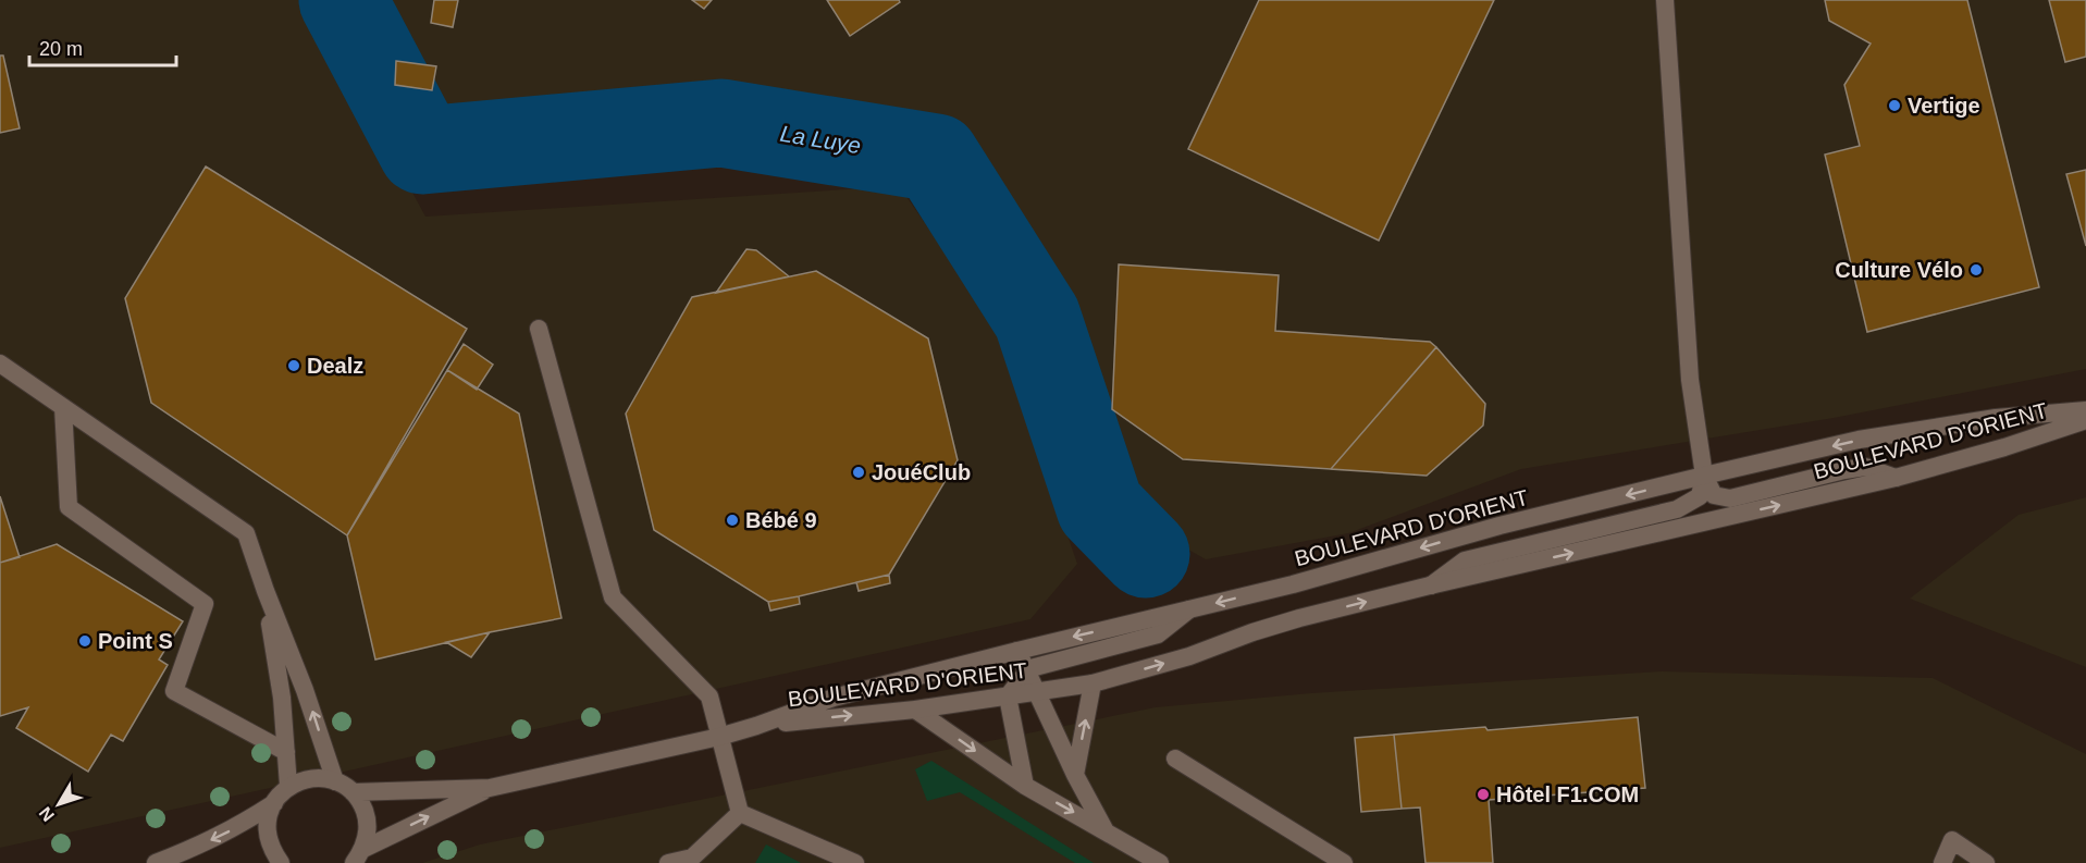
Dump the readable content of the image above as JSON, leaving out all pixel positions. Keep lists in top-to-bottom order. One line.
{"streets":{"street":["BOULEVARD D'ORIENT"]},"water":["La Luye"],"places":["Vertige","Culture Vélo","Dealz","JouéClub","Bébé 9","Point S","Hôtel F1.COM"],"scale_bar":"20 m","north":"bottom left"}
